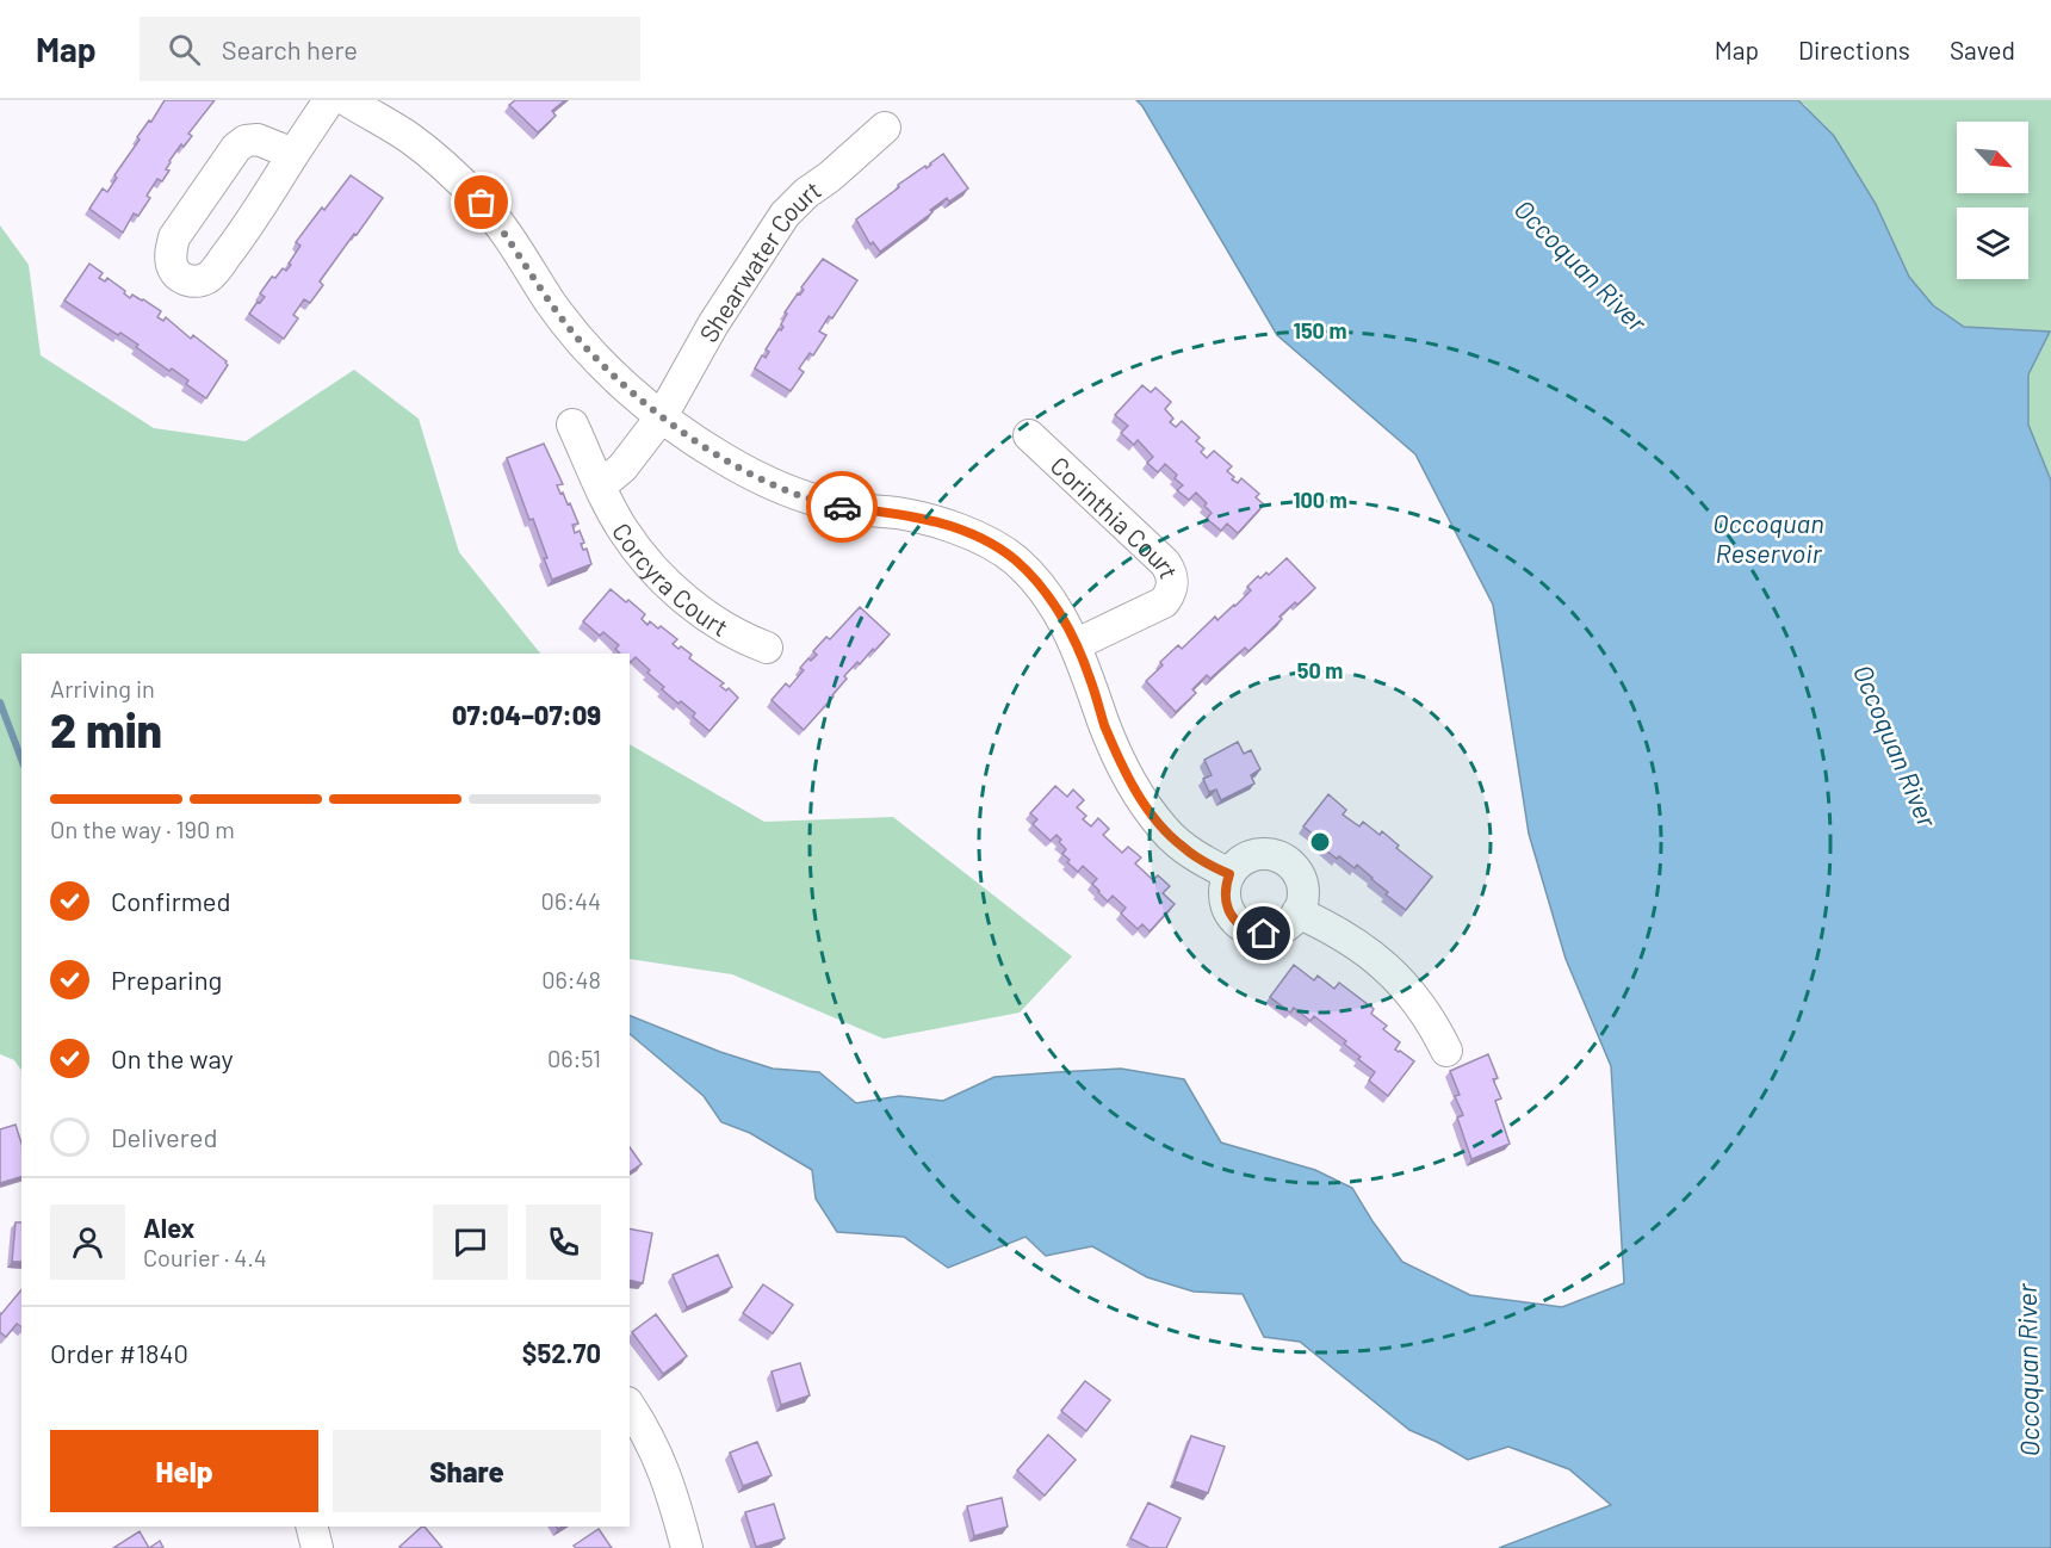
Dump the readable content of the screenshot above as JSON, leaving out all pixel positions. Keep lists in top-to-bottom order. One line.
{"streets":{"street":["Shearwater Court","Corinthia Court","Corcyra Court"]},"water":["Occoquan River","Occoquan Reservoir"],"north":"bottom right","page":{"header":"Map","search":"Search here","nav":["Map","Directions","Saved"],"heading":["2 min","Arriving in","07:04–07:09"],"panel":["Alex","Courier · 4.4","Order #1840","$52.70"],"bar":"On the way · 190 m","list":[["Confirmed","06:44"],["Preparing","06:48"],["On the way","06:51"],"Delivered"],"buttons":["Help","Share"]},"rings":["150 m","100 m","50 m"]}
